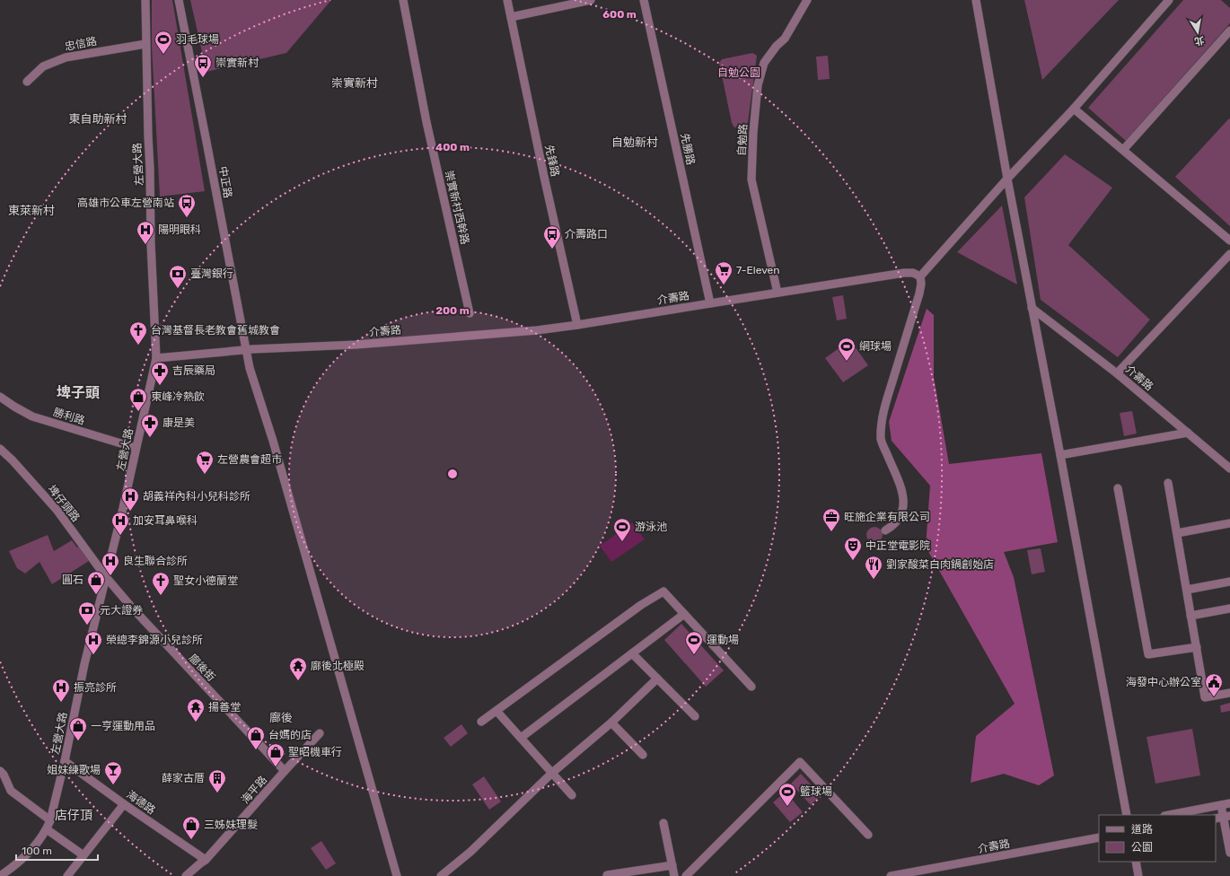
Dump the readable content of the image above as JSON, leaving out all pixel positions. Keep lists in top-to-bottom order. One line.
{"streets":{"street":["忠信路","自勉路","先勝路","先鋒路","左營大路","中正路","崇實新村西幹路","介壽路","勝利路","埤仔頭路","廍後街","海平路","海德路"]},"crossings":[["忠信路","左營大路"],["自勉路","介壽路"],["先勝路","介壽路"],["先鋒路","介壽路"],["左營大路","介壽路"],["左營大路","勝利路"],["左營大路","埤仔頭路"],["左營大路","廍後街"],["左營大路","海德路"],["中正路","介壽路"],["埤仔頭路","廍後街"],["廍後街","海平路"],["海平路","海德路"]],"districts":["崇實新村","東自助新村","自勉新村","東萊新村","埤子頭","廍後","店仔頂"],"parks":["自勉公園"],"places":{"sports":["羽毛球場","網球場","游泳池","運動場","籃球場"],"bus stop":["崇實新村","高雄市公車左營南站","介壽路口"],"hospital":["陽明眼科","胡義祥內科小兒科診所","加安耳鼻喉科","良生聯合診所","榮總李錦源小兒診所","振亮診所"],"supermarket":["7-Eleven","左營農會超市"],"bank":["臺灣銀行","元大證券"],"church":["台灣基督長老教會舊城教會","聖女小德蘭堂"],"pharmacy":["吉辰藥局","康是美"],"shop":["東峰冷熱飲","圓石","一亨運動用品","台媽的店","聖昭機車行","三姊妹理髮"],"office":["旺施企業有限公司"],"theatre":["中正堂電影院"],"restaurant":["劉家酸菜白肉鍋創始店"],"temple":["廍後北極殿","揚善堂"],"public building":["海發中心辦公室"],"bar":["姐妹練歌場"],"building":["薛家古厝"]},"legend":["道路","公園"],"scale_bar":"100 m","north":"bottom","rings":["600 m","400 m","200 m"]}
